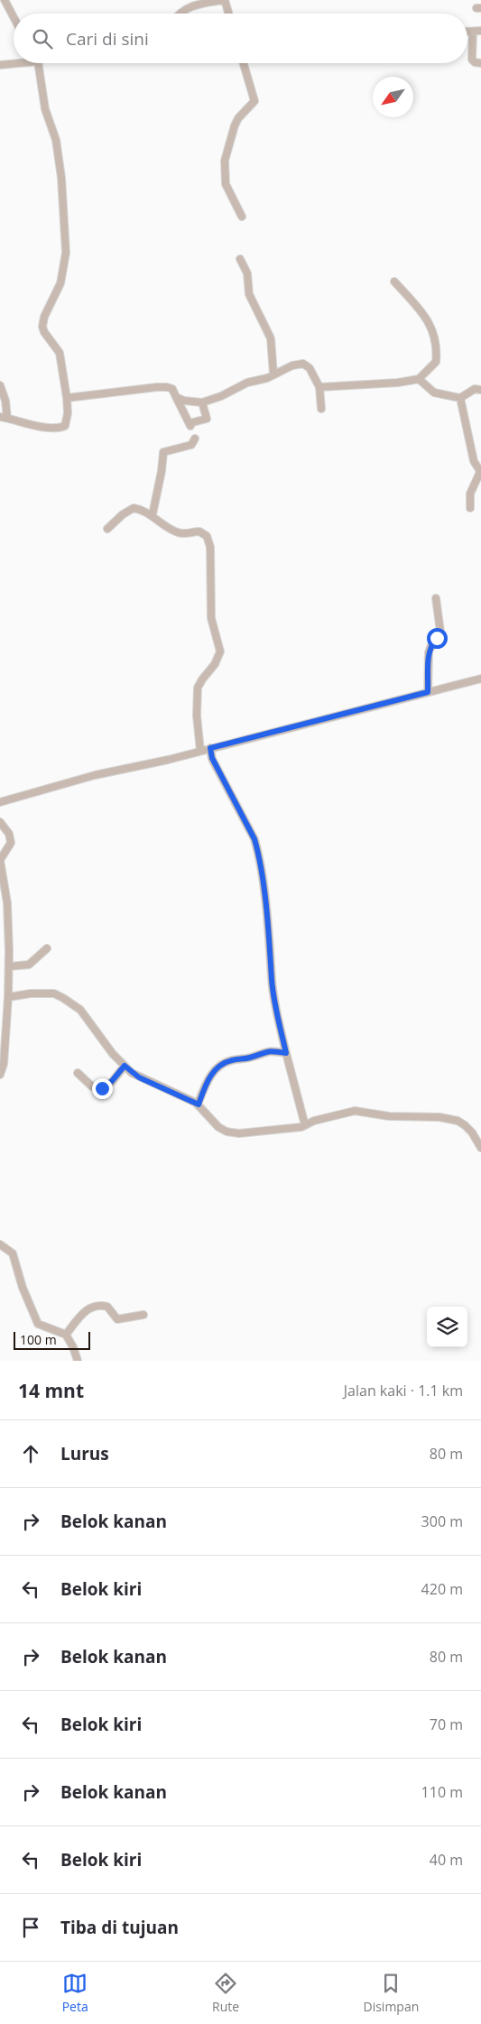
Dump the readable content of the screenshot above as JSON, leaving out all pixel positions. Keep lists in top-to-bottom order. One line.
{"scale_bar":"100 m","north":"bottom left","page":{"search":"Cari di sini","scale":"100 m","heading":["14 mnt","Jalan kaki · 1.1 km"],"list":[["Lurus","80 m"],["Belok kanan","300 m"],["Belok kiri","420 m"],["Belok kanan","80 m"],["Belok kiri","70 m"],["Belok kanan","110 m"],["Belok kiri","40 m"],"Tiba di tujuan"],"nav":["Peta","Rute","Disimpan"]}}
